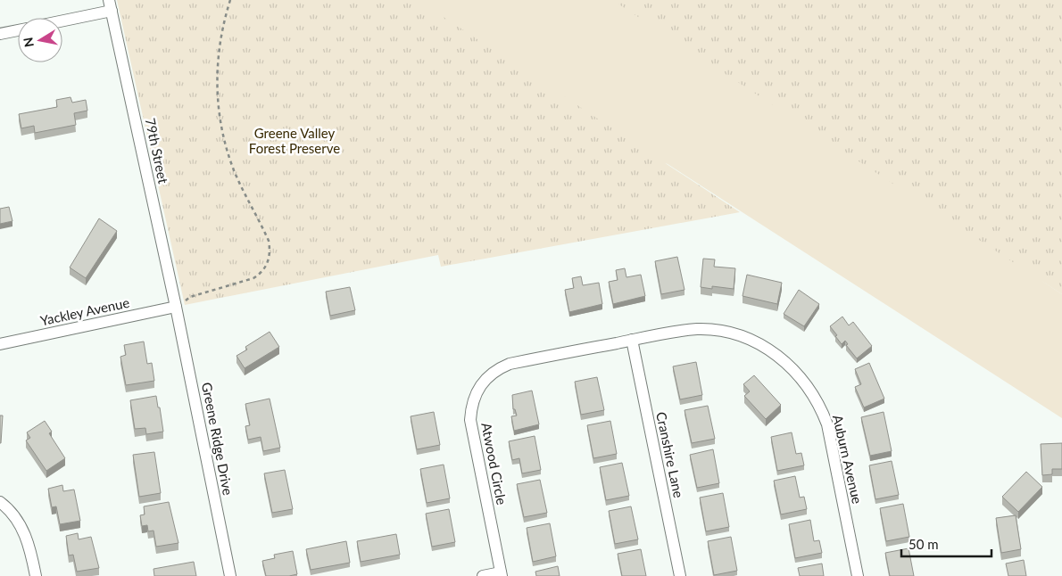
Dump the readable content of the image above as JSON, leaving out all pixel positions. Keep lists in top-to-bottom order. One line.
{"streets":{"street":["79th Street","Yackley Avenue","Greene Ridge Drive","Cranshire Lane","Auburn Avenue","Atwood Circle"]},"crossings":[["79th Street","Yackley Avenue"],["79th Street","Greene Ridge Drive"],["Yackley Avenue","Greene Ridge Drive"],["Cranshire Lane","Auburn Avenue"],["Cranshire Lane","Atwood Circle"],["Auburn Avenue","Atwood Circle"]],"parks":["Greene Valley Forest Preserve"],"scale_bar":"50 m","north":"left"}
